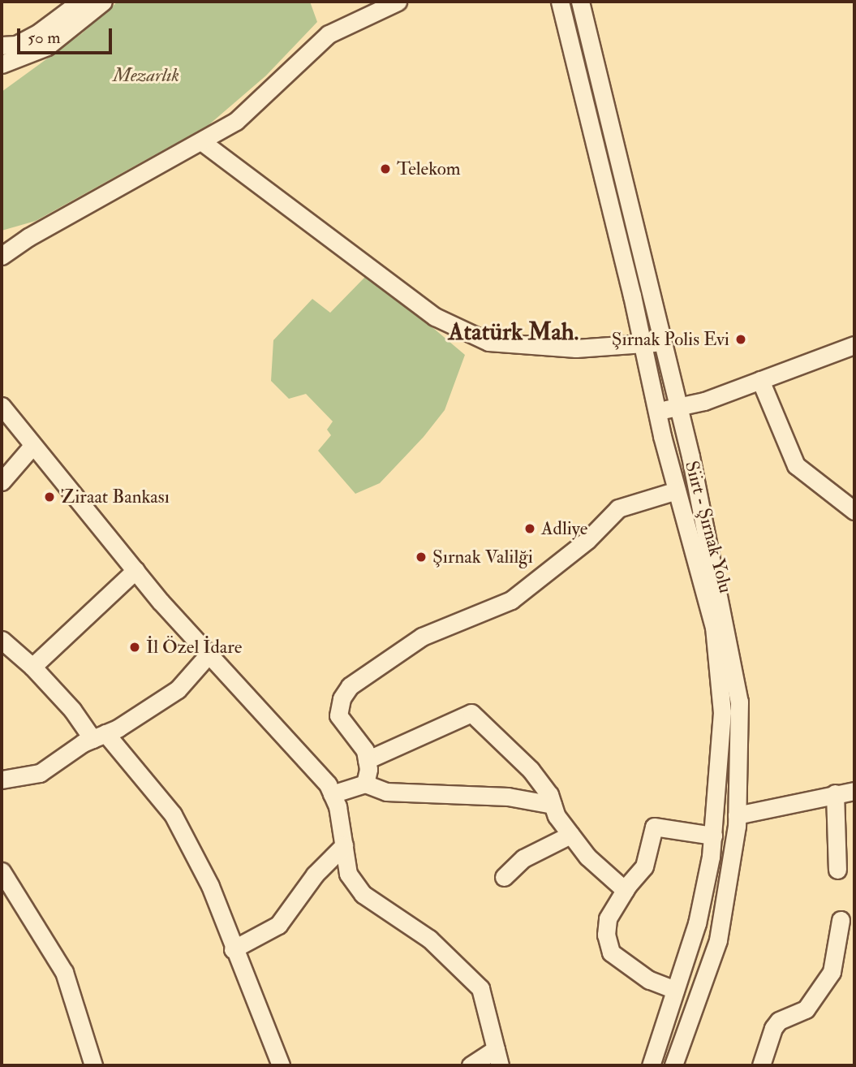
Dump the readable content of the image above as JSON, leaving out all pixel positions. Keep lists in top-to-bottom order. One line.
{"streets":{"street":["Siirt - Şırnak Yolu"]},"districts":["Atatürk Mah."],"parks":["Mezarlık"],"places":["Telekom","Şırnak Polis Evi","Ziraat Bankası","Adliye","Şırnak Valilği","İl Özel İdare"],"scale_bar":"50 m"}
